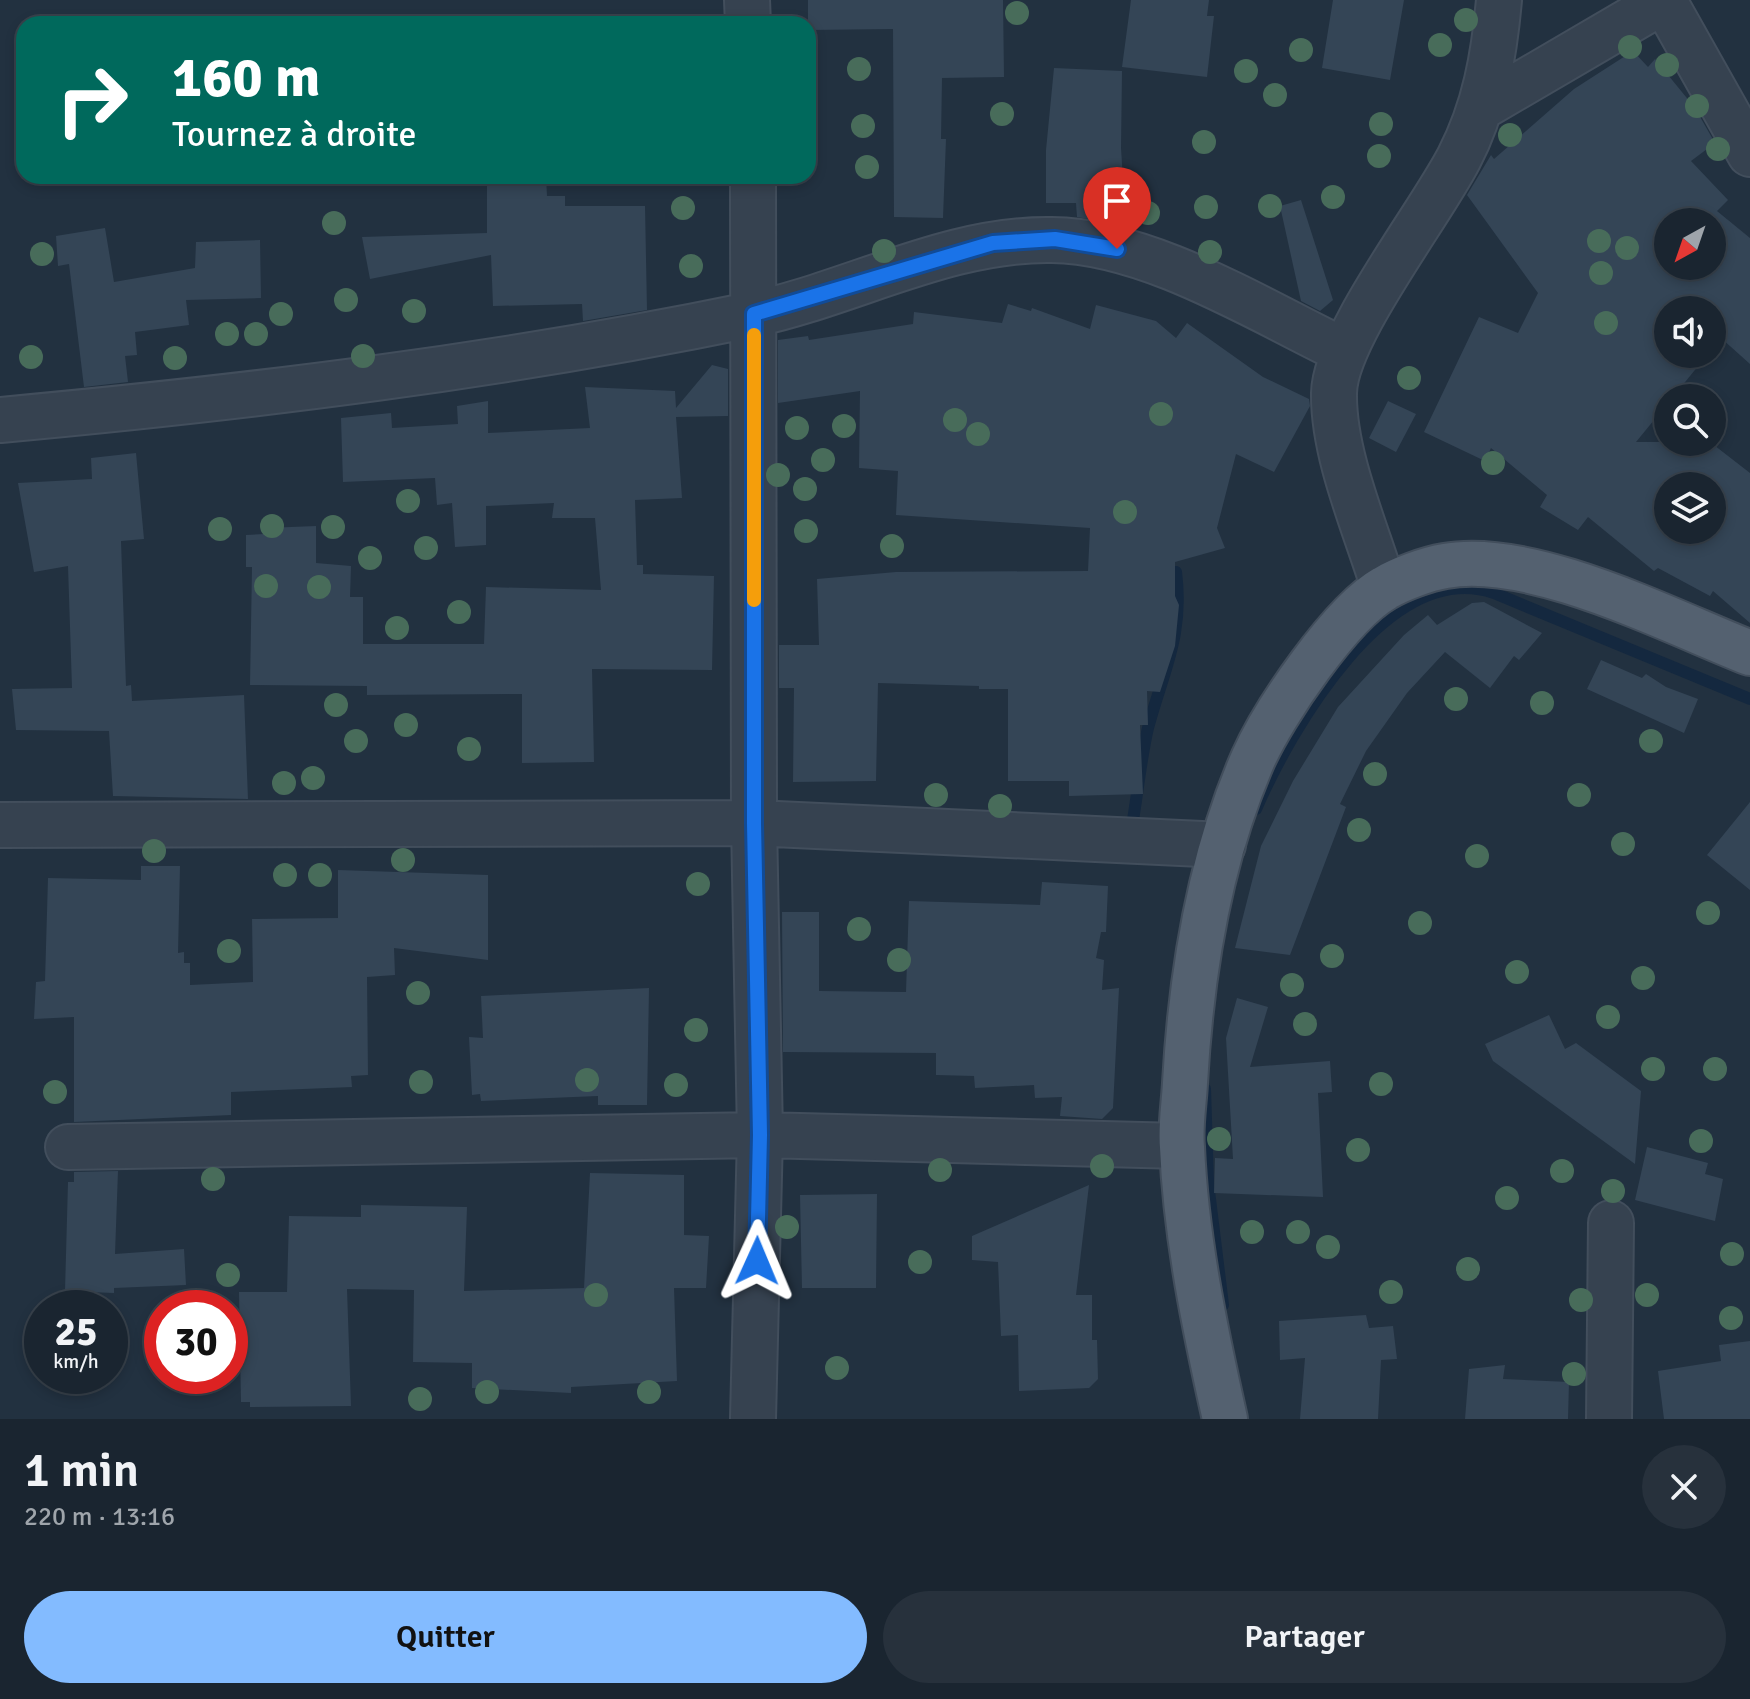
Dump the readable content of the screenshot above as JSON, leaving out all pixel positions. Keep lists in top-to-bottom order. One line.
{"north":"bottom left","page":{"turn":["160 m","Tournez à droite"],"speed":"25 km/h","limit":"30","heading":["1 min","220 m · 13:16"],"buttons":["Quitter","Partager"]}}
